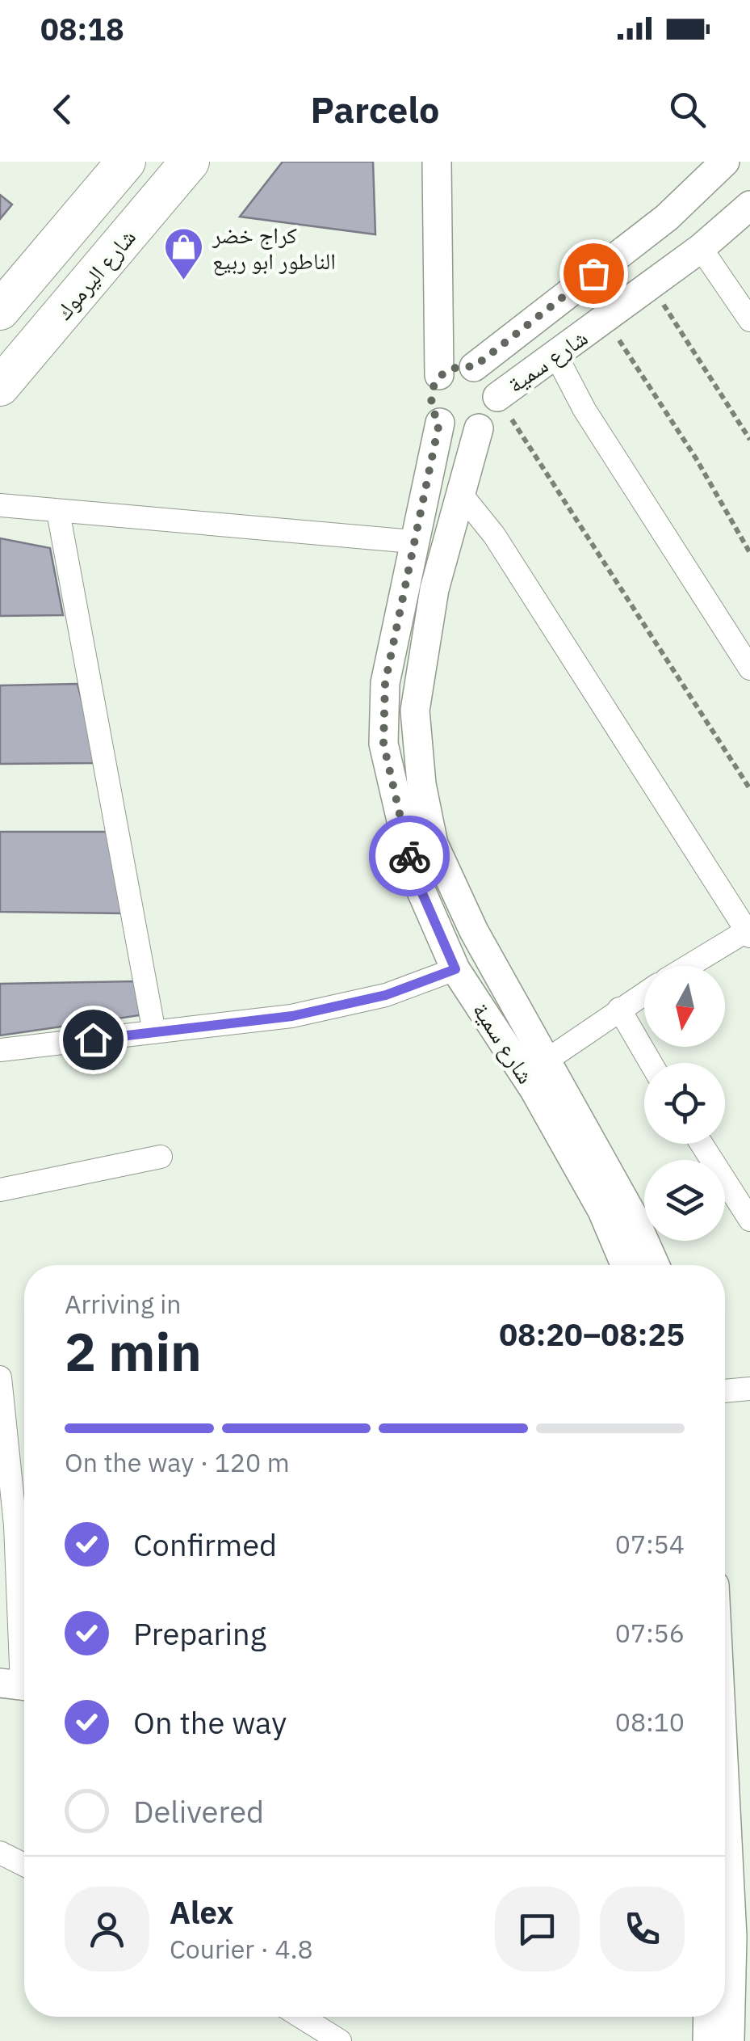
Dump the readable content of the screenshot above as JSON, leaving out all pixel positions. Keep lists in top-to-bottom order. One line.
{"streets":{"highway":["شارع اليرموك"],"street":["شارع سمية"]},"places":{"shop":["كراج خضر الناطور ابو ربيع"]},"north":"bottom","page":{"status":"08:18","header":"Parcelo","heading":["2 min","Arriving in","08:20–08:25"],"panel":["Alex","Courier · 4.8"],"bar":"On the way · 120 m","list":[["Confirmed","07:54"],["Preparing","07:56"],["On the way","08:10"],"Delivered"]}}
